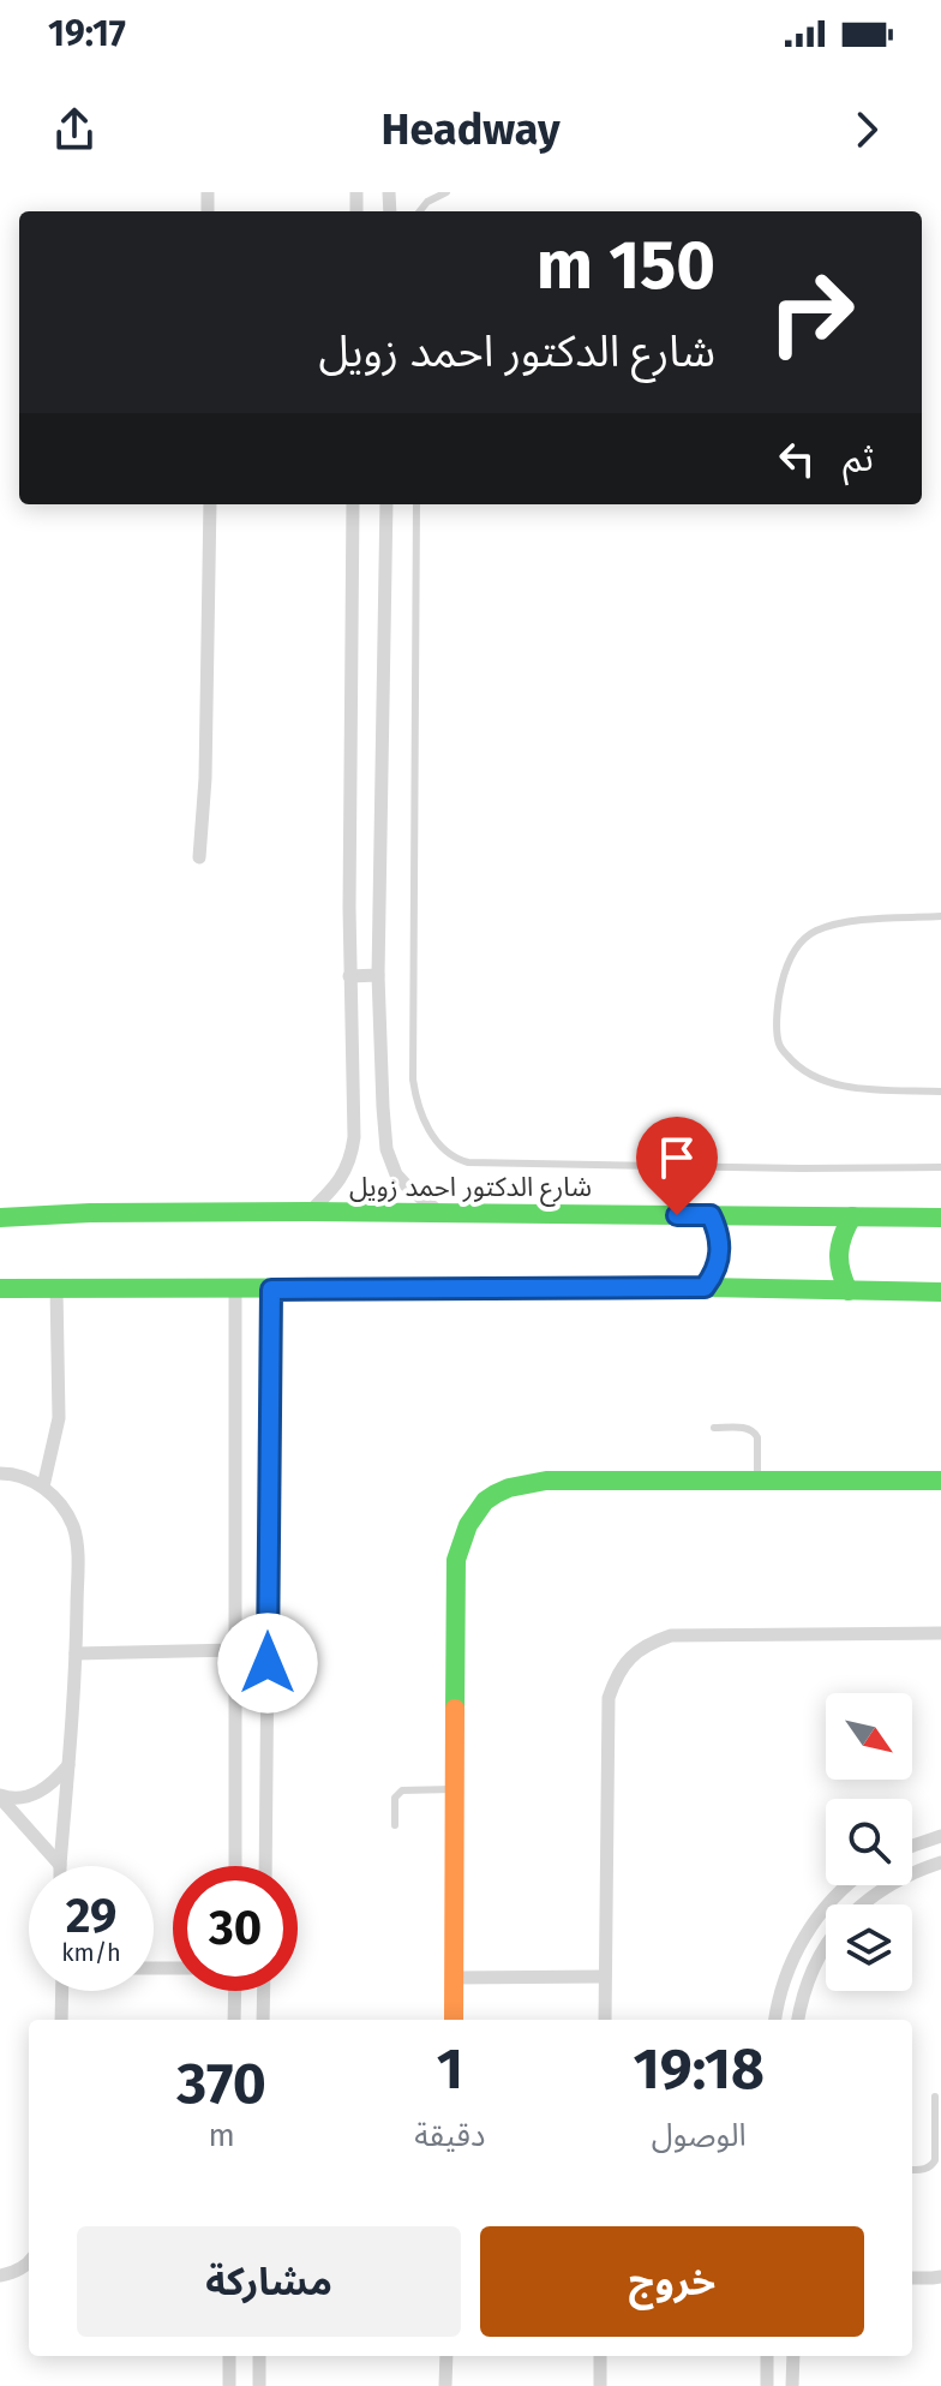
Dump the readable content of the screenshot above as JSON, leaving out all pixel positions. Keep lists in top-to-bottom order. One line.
{"streets":{"street":["شارع الدكتور احمد زويل"]},"north":"bottom right","page":{"status":"19:17","header":"Headway","turn":["150 m","شارع الدكتور احمد زويل"],"then":"ثم","speed":"29 km/h","limit":"30","eta":["19:18","الوصول","1","دقيقة","370","m"],"buttons":["خروج","مشاركة"]}}
